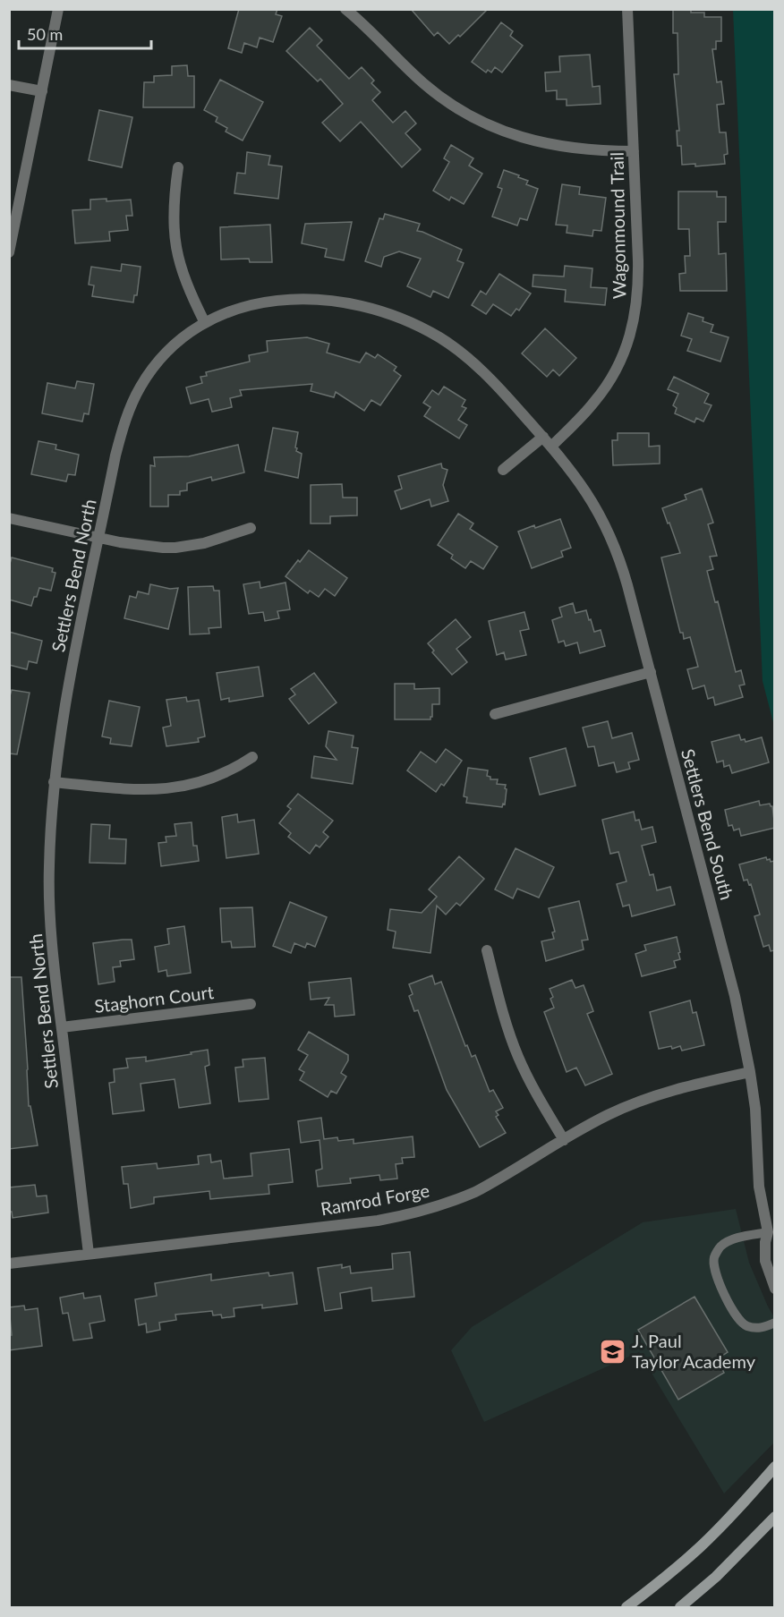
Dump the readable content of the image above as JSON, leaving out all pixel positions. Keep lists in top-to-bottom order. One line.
{"streets":{"street":["Wagonmound Trail","Settlers Bend North","Settlers Bend South","Staghorn Court","Ramrod Forge"]},"crossings":[["Wagonmound Trail","Settlers Bend North"],["Wagonmound Trail","Settlers Bend South"],["Settlers Bend North","Settlers Bend South"],["Settlers Bend North","Staghorn Court"],["Settlers Bend North","Ramrod Forge"],["Settlers Bend South","Ramrod Forge"]],"places":{"school or university":["J. Paul Taylor Academy"]},"scale_bar":"50 m"}
